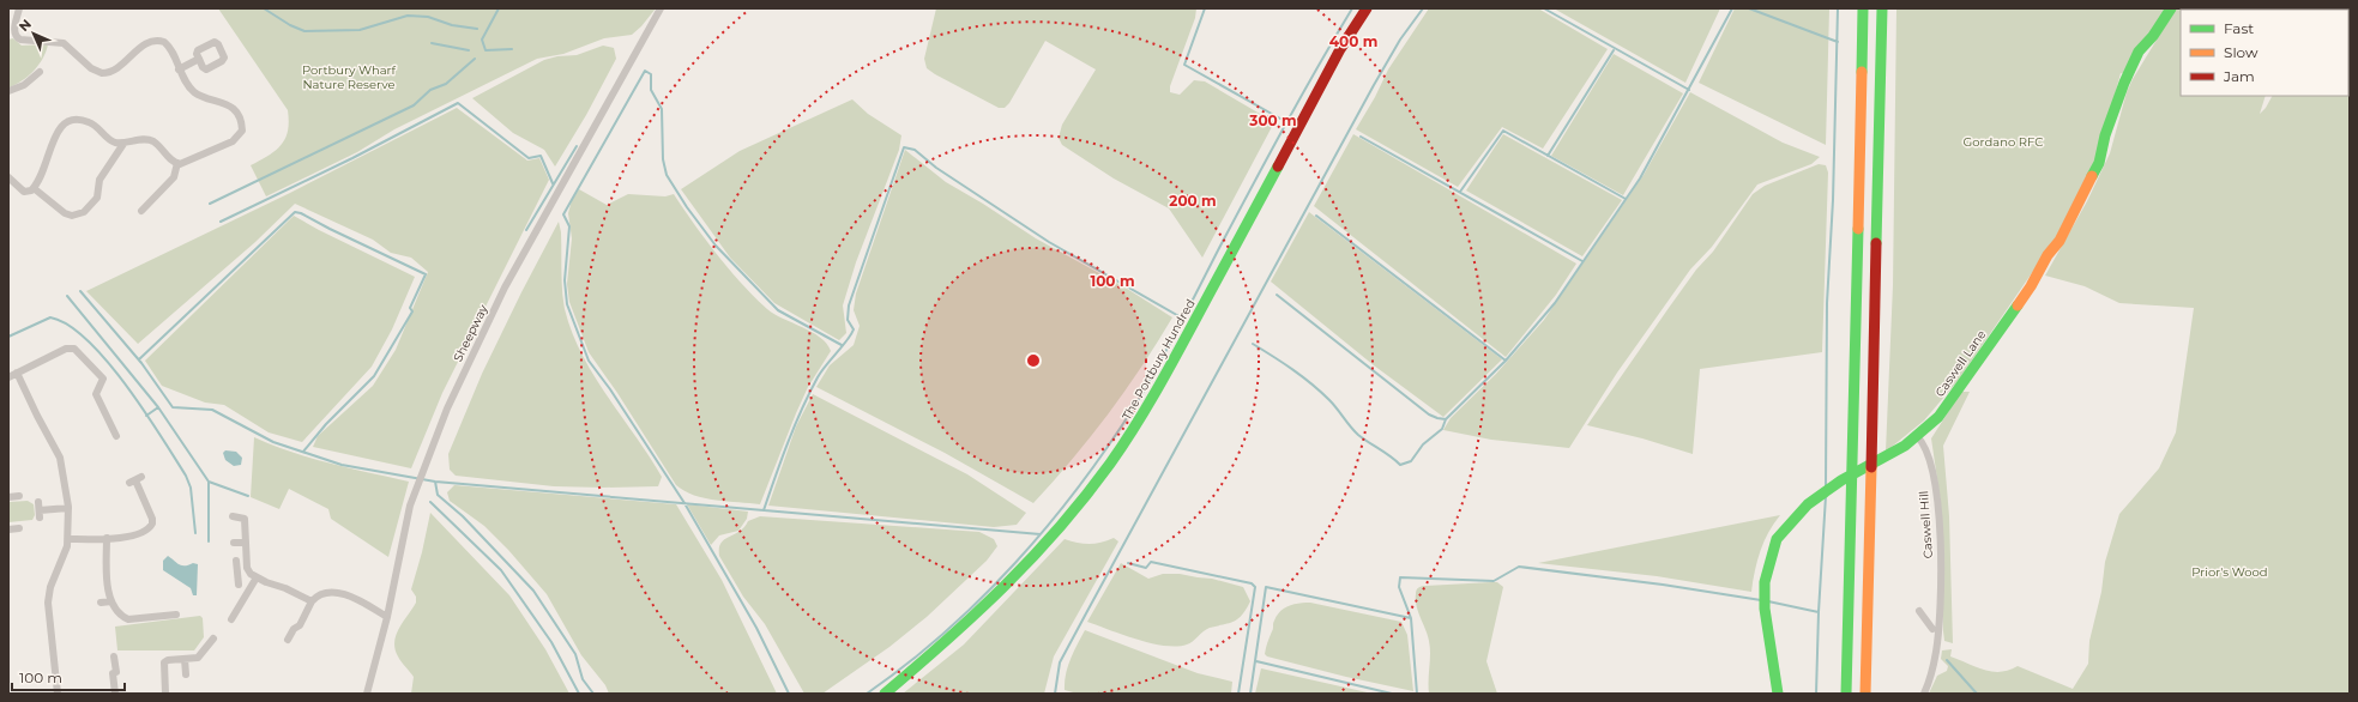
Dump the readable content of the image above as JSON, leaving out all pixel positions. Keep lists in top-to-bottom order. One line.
{"streets":{"main road":["The Portbury Hundred","Caswell Lane"],"street":["Sheepway","Caswell Hill"]},"crossings":[["Caswell Lane","Caswell Hill"]],"parks":["Portbury Wharf Nature Reserve","Gordano RFC","Prior's Wood"],"legend":["Fast","Slow","Jam"],"scale_bar":"100 m","north":"top left","rings":["400 m","300 m","200 m","100 m"]}
